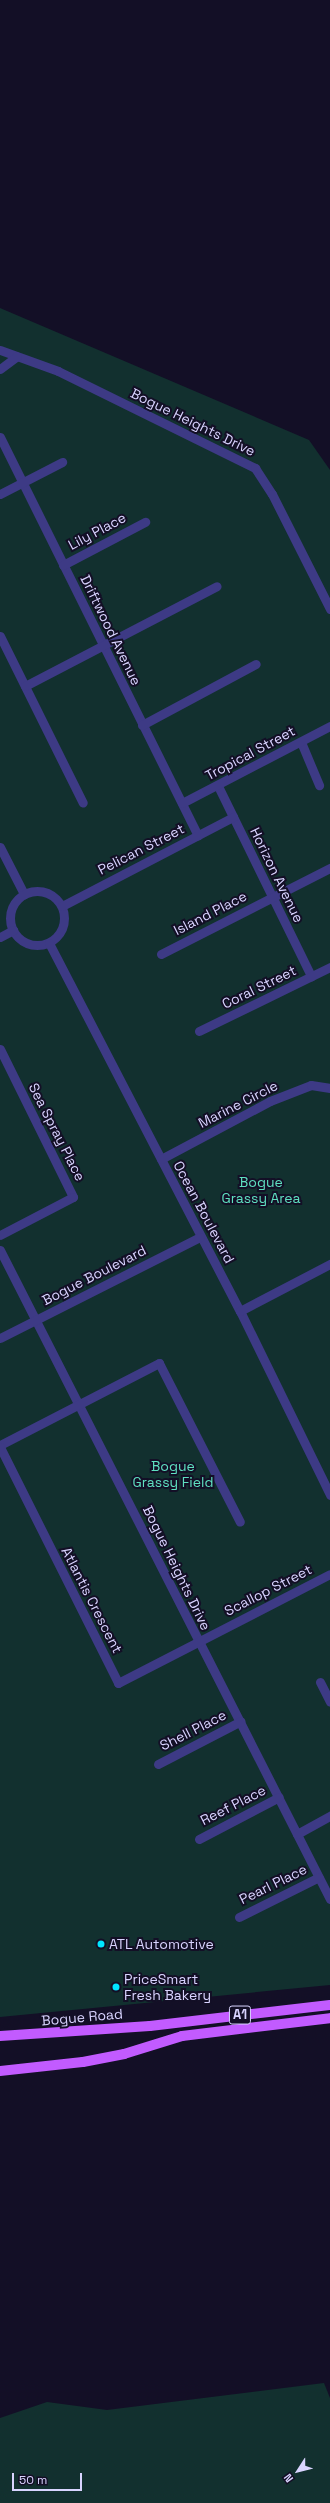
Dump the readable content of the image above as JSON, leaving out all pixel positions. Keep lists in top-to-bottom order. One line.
{"streets":{"main road":["A1","Bogue Road"],"street":["Bogue Heights Drive","Lily Place","Driftwood Avenue","Tropical Street","Pelican Street","Horizon Avenue","Island Place","Coral Street","Marine Circle","Sea Spray Place","Ocean Boulevard","Bogue Boulevard","Scallop Street","Atlantis Crescent","Shell Place","Reef Place","Pearl Place"]},"crossings":[["Bogue Heights Drive","Bogue Boulevard"],["Bogue Heights Drive","Scallop Street"],["Bogue Heights Drive","Atlantis Crescent"],["Bogue Heights Drive","Shell Place"],["Bogue Heights Drive","Reef Place"],["Bogue Heights Drive","Pearl Place"],["Lily Place","Driftwood Avenue"],["Driftwood Avenue","Tropical Street"],["Driftwood Avenue","Pelican Street"],["Tropical Street","Horizon Avenue"],["Pelican Street","Horizon Avenue"],["Pelican Street","Ocean Boulevard"],["Horizon Avenue","Island Place"],["Horizon Avenue","Coral Street"],["Marine Circle","Ocean Boulevard"],["Ocean Boulevard","Bogue Boulevard"],["Scallop Street","Atlantis Crescent"]],"parks":["Bogue Grassy Area","Bogue Grassy Field"],"places":["ATL Automotive","PriceSmart Fresh Bakery"],"scale_bar":"50 m","north":"bottom left"}
